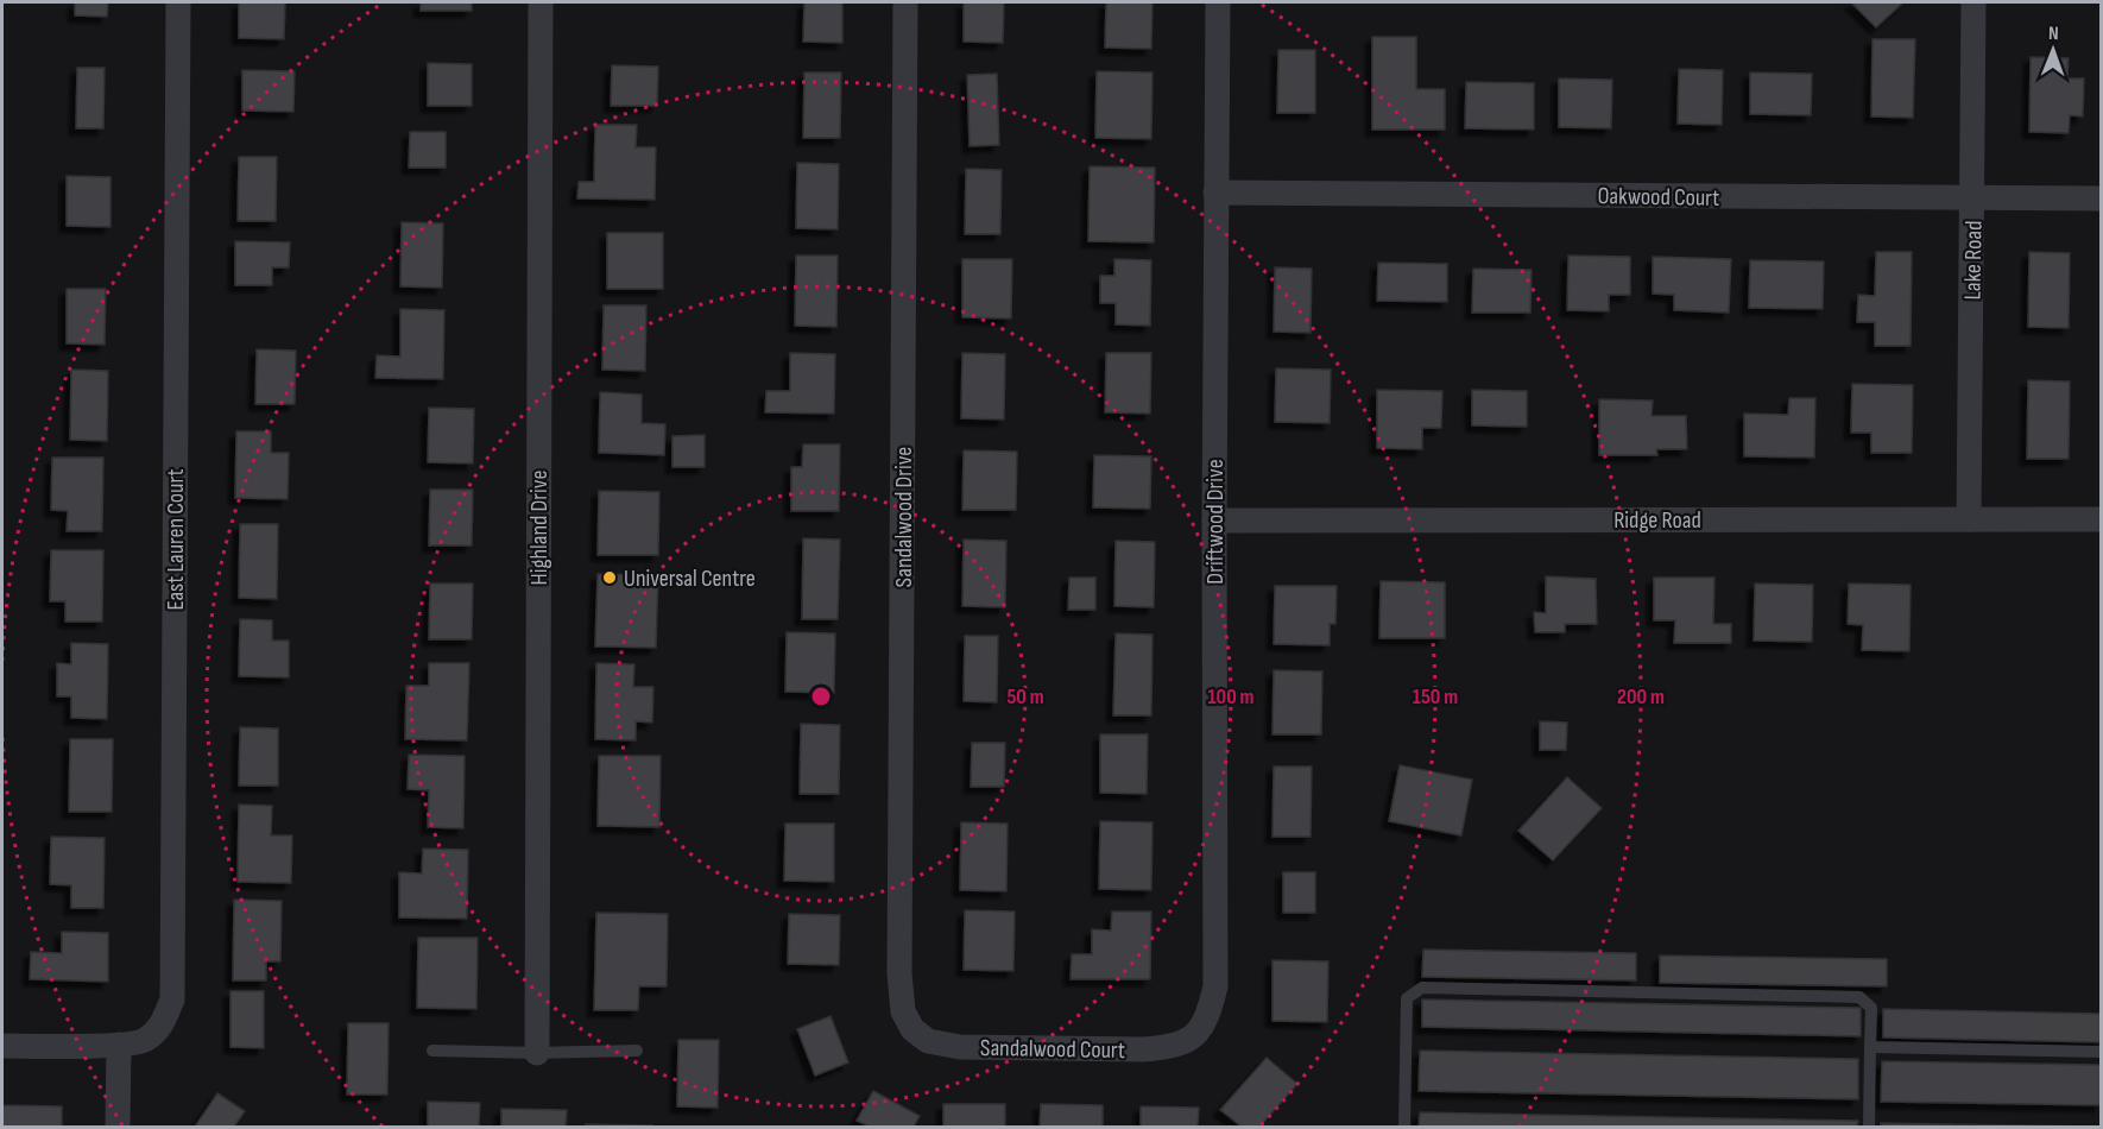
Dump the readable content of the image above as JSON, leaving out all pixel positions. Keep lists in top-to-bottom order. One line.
{"streets":{"street":["Oakwood Court","Lake Road","Sandalwood Drive","Ridge Road","Driftwood Drive","Highland Drive","East Lauren Court","Sandalwood Court"]},"crossings":[["Oakwood Court","Lake Road"],["Oakwood Court","Driftwood Drive"],["Lake Road","Ridge Road"],["Sandalwood Drive","Sandalwood Court"],["Ridge Road","Driftwood Drive"],["Driftwood Drive","Sandalwood Court"]],"places":["Universal Centre"],"north":"top","rings":["50 m","100 m","150 m","200 m"]}
